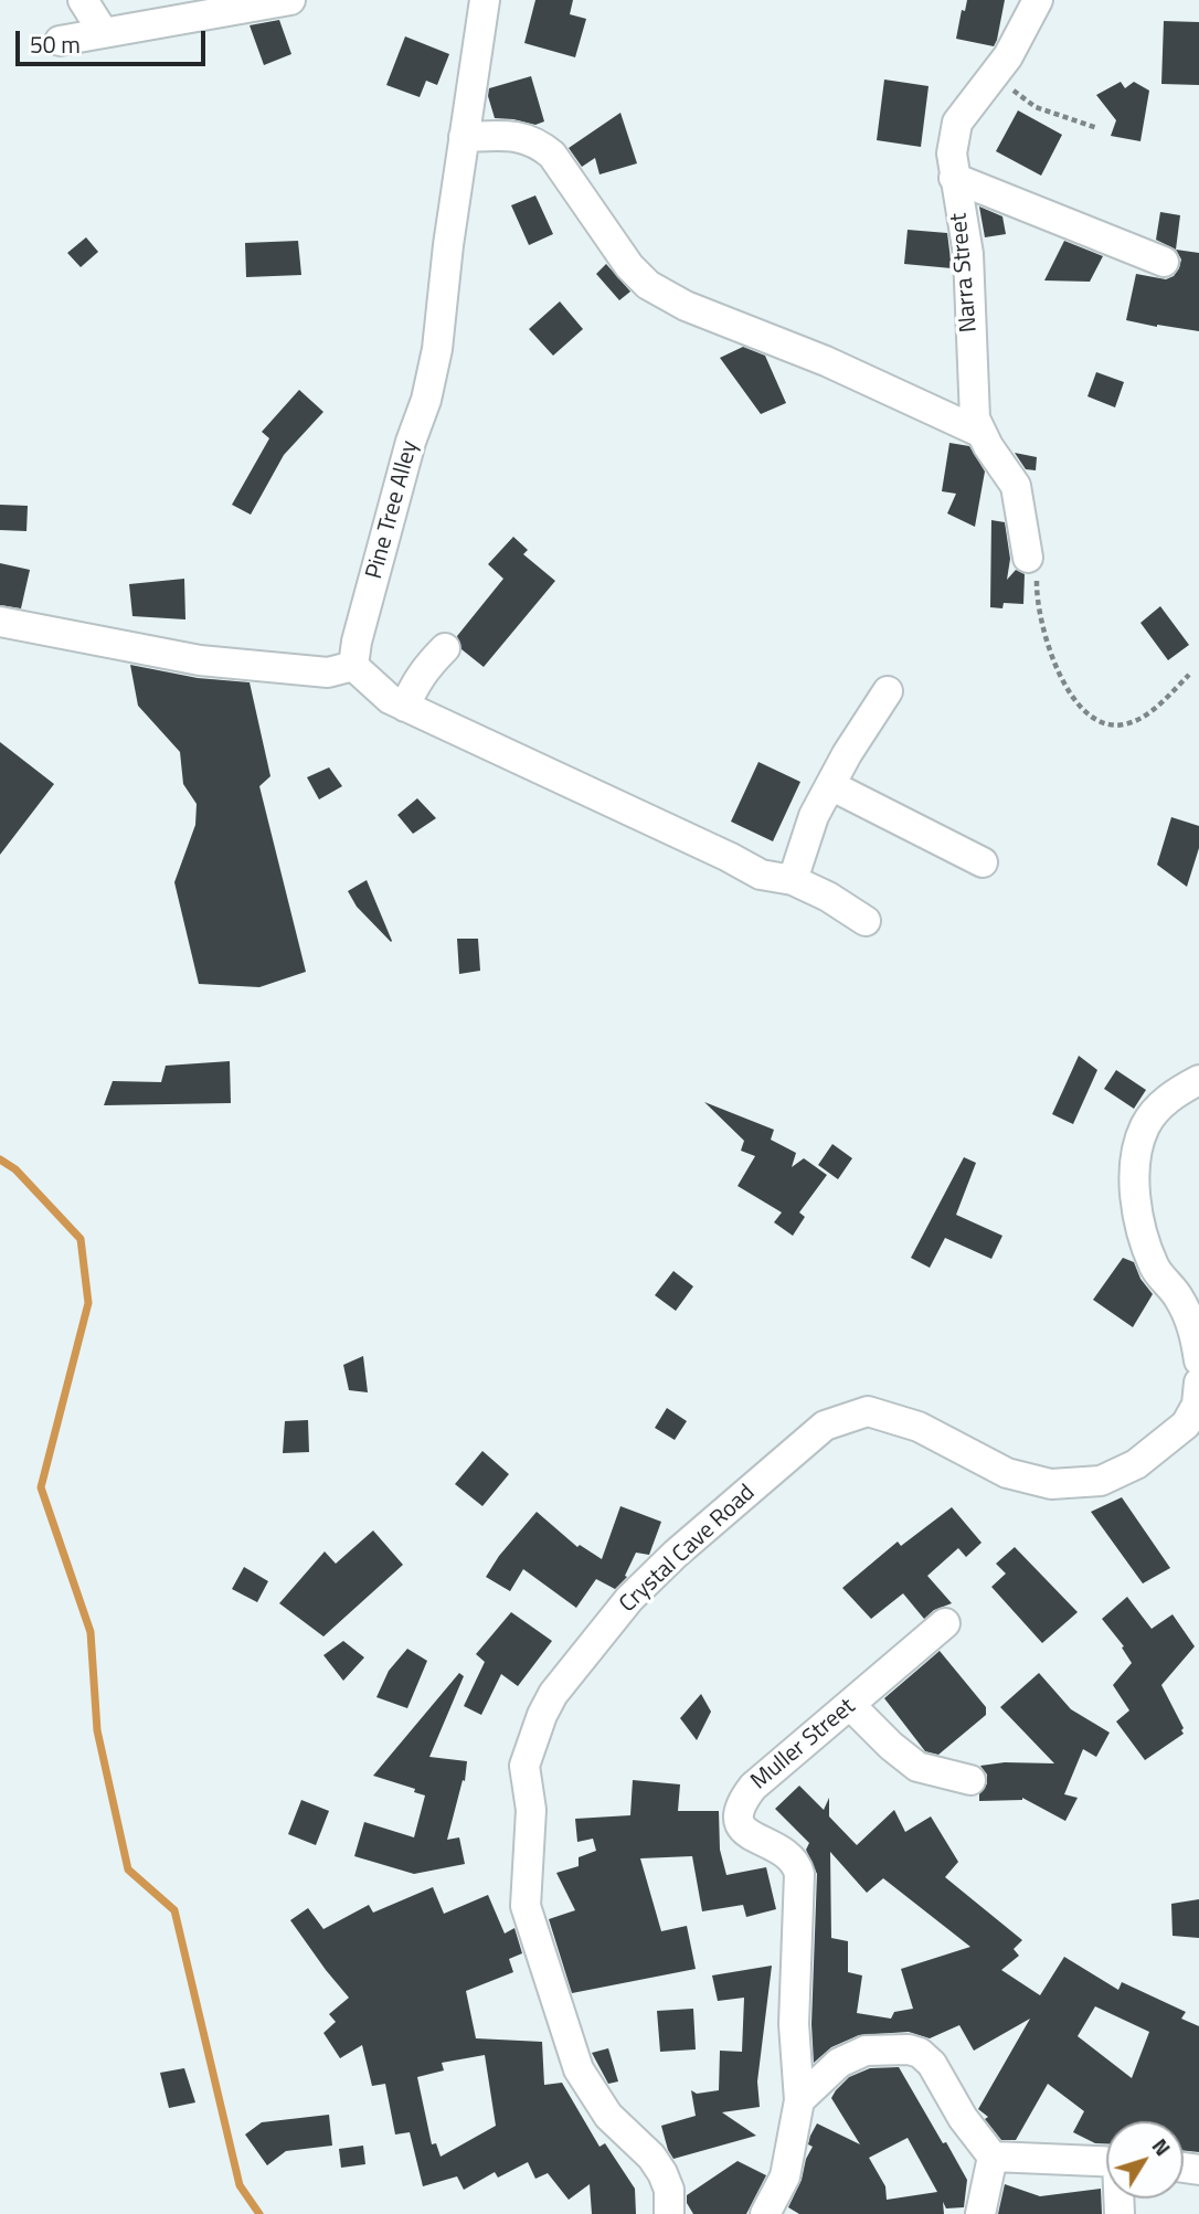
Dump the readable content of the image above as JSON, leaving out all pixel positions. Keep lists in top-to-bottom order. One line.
{"streets":{"street":["Narra Street","Pine Tree Alley","Crystal Cave Road","Muller Street"]},"scale_bar":"50 m","north":"top right"}
